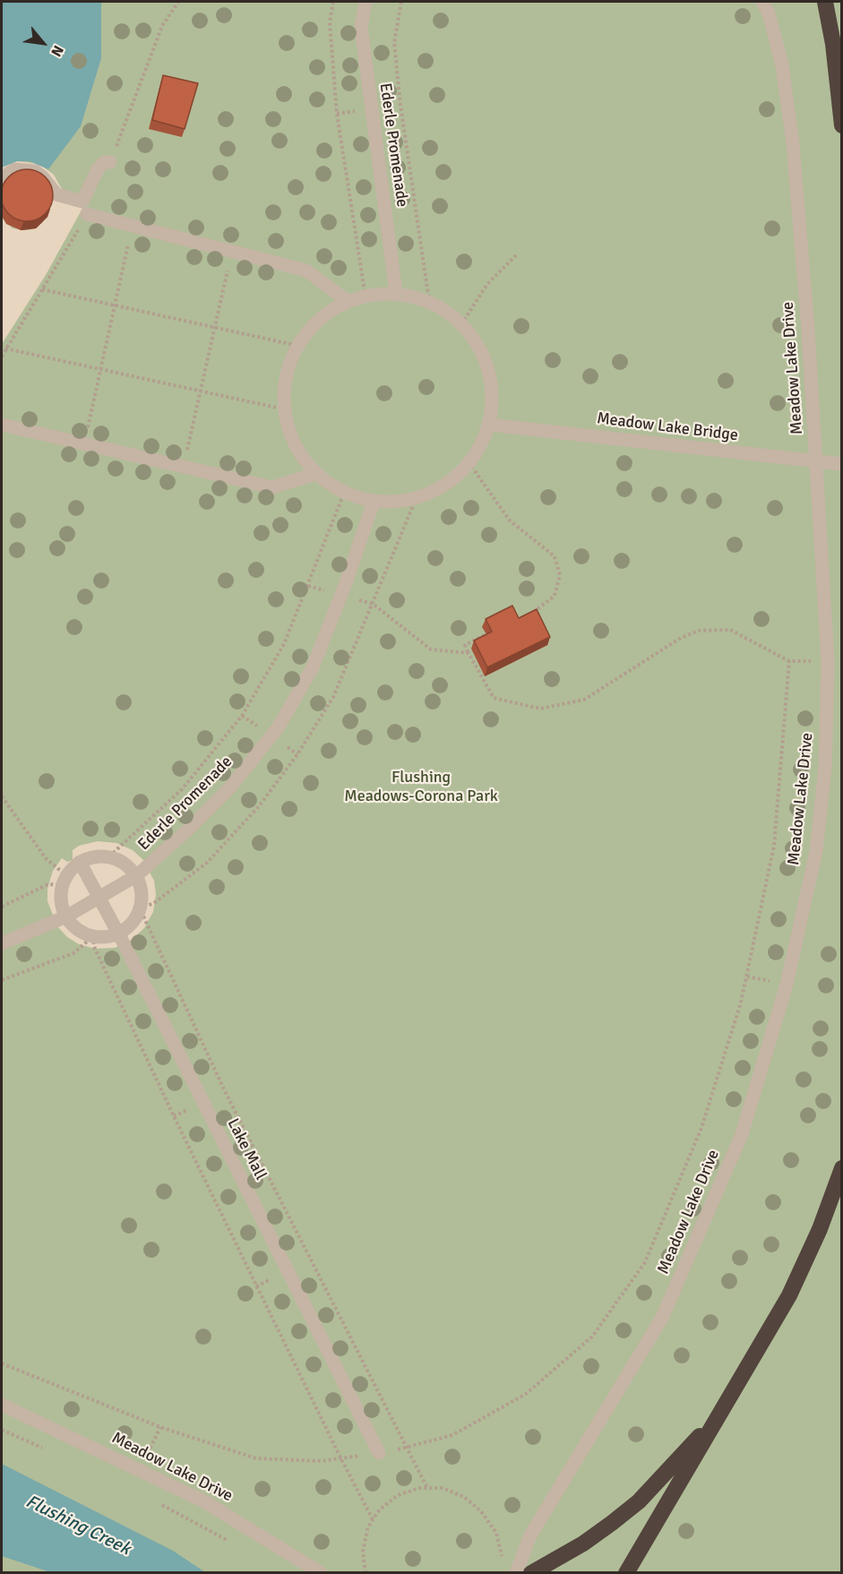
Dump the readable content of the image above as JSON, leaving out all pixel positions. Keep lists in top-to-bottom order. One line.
{"streets":{"street":["Ederle Promenade","Meadow Lake Drive","Meadow Lake Bridge","Lake Mall"]},"crossings":[["Ederle Promenade","Lake Mall"]],"water":["Flushing Creek"],"parks":["Flushing Meadows-Corona Park"],"north":"bottom right"}
